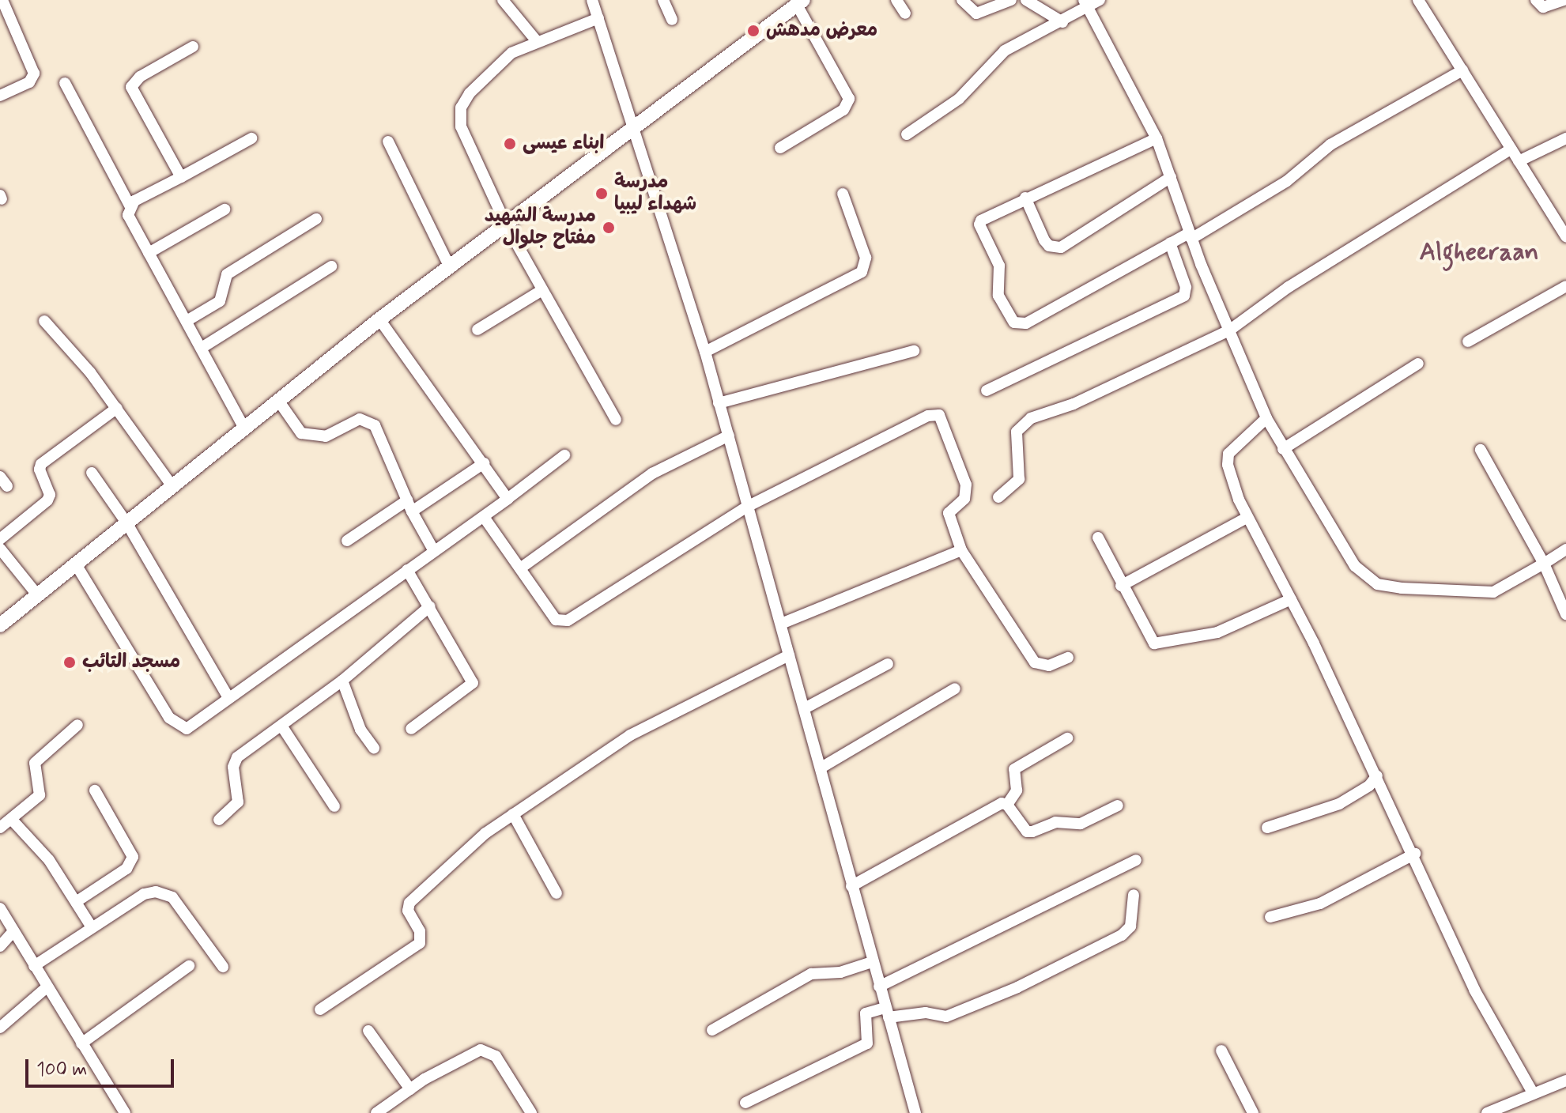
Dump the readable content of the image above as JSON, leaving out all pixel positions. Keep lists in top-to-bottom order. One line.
{"districts":["Algheeraan"],"places":["معرض مدهش","ابناء عيسى","مدرسة شهداء ليبيا","مدرسة الشهيد مفتاح جلوال","مسجد التائب"],"scale_bar":"100 m"}
